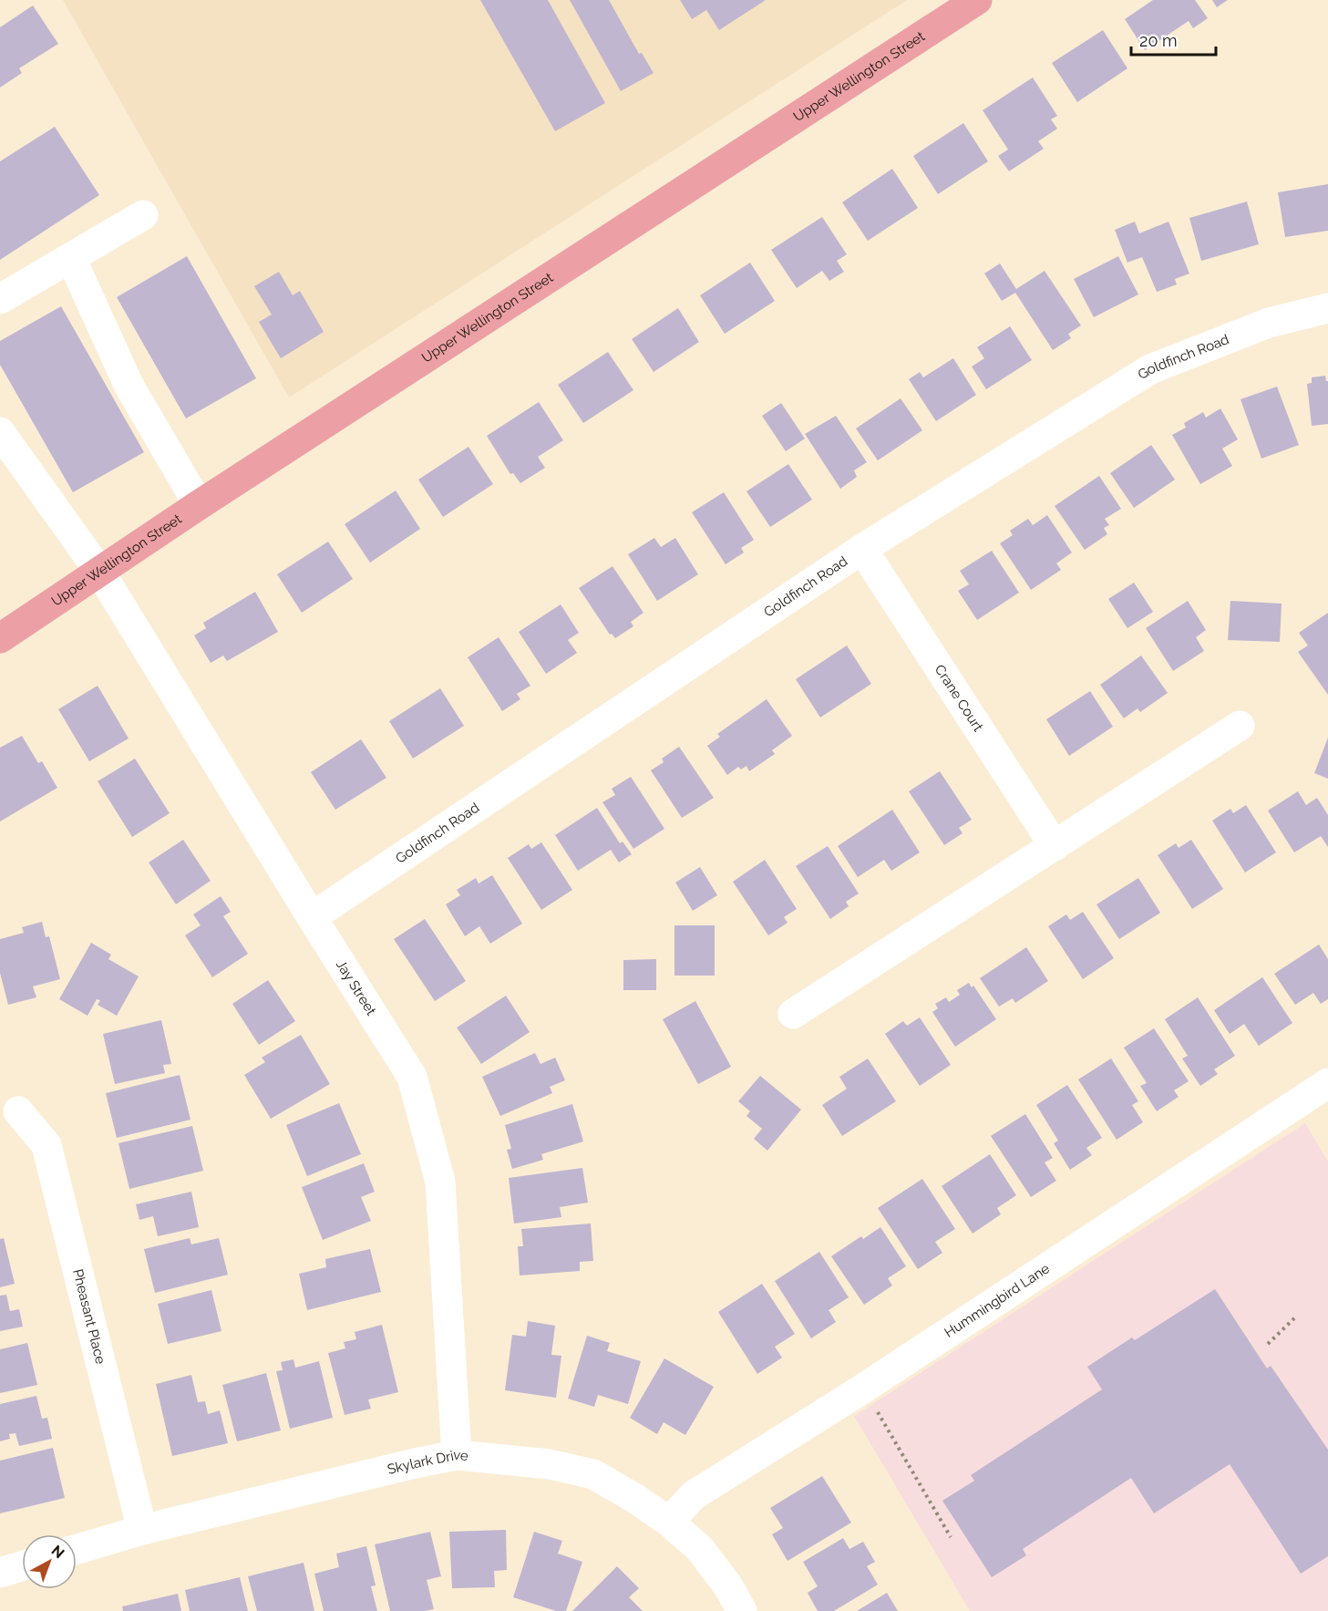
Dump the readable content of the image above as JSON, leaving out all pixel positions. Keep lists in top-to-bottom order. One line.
{"streets":{"main road":["Upper Wellington Street"],"street":["Goldfinch Road","Crane Court","Jay Street","Hummingbird Lane","Pheasant Place","Skylark Drive"]},"crossings":[["Upper Wellington Street","Jay Street"],["Goldfinch Road","Crane Court"],["Goldfinch Road","Jay Street"],["Jay Street","Skylark Drive"],["Hummingbird Lane","Skylark Drive"],["Pheasant Place","Skylark Drive"]],"scale_bar":"20 m","north":"top right"}
